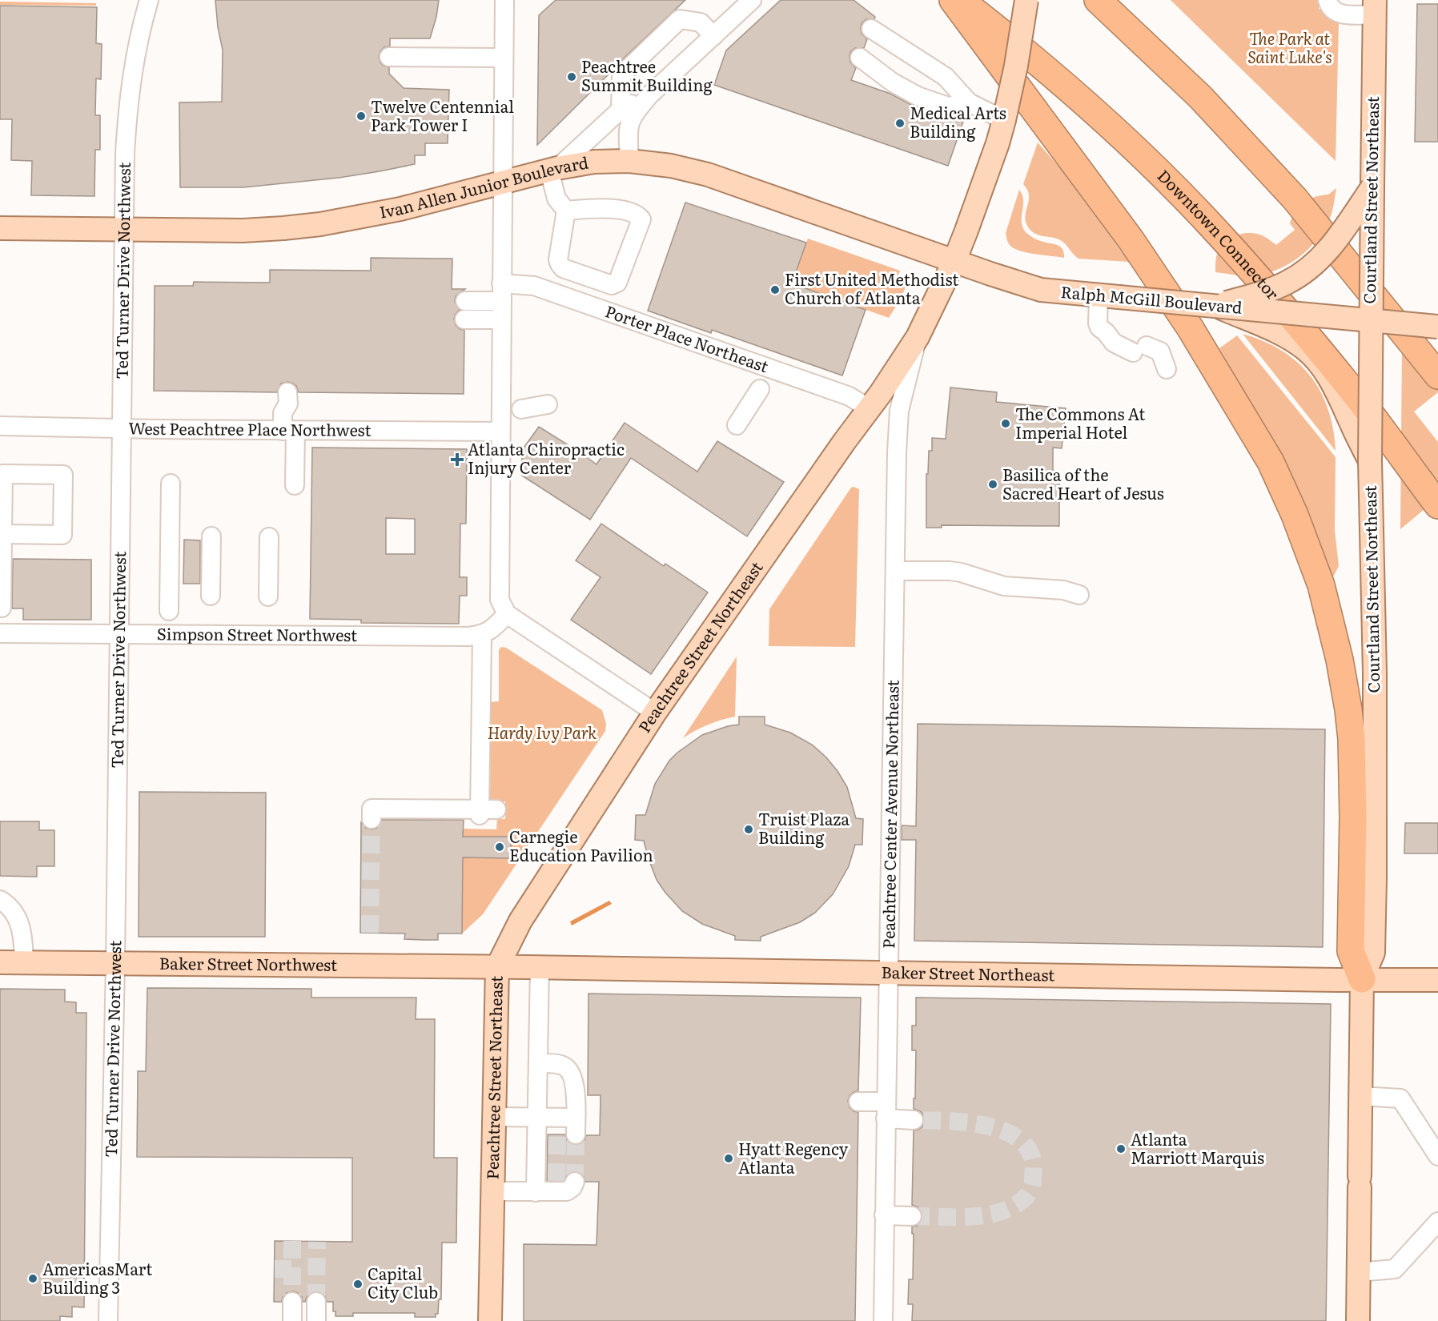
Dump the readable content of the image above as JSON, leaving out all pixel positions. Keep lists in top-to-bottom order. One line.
{"streets":{"highway":["Downtown Connector"],"main road":["Ivan Allen Junior Boulevard","Courtland Street Northeast","Ralph McGill Boulevard","Peachtree Street Northeast","Baker Street Northwest","Baker Street Northeast"],"street":["Ted Turner Drive Northwest","Porter Place Northeast","West Peachtree Place Northwest","Simpson Street Northwest","Peachtree Center Avenue Northeast"]},"crossings":[["Ivan Allen Junior Boulevard","Ted Turner Drive Northwest"],["Ivan Allen Junior Boulevard","Ralph McGill Boulevard"],["Ivan Allen Junior Boulevard","Peachtree Street Northeast"],["Courtland Street Northeast","Ralph McGill Boulevard"],["Courtland Street Northeast","Baker Street Northeast"],["Ted Turner Drive Northwest","West Peachtree Place Northwest"],["Ted Turner Drive Northwest","Simpson Street Northwest"],["Ted Turner Drive Northwest","Baker Street Northwest"],["Ralph McGill Boulevard","Peachtree Street Northeast"],["Porter Place Northeast","Peachtree Street Northeast"],["Peachtree Street Northeast","Peachtree Center Avenue Northeast"],["Peachtree Street Northeast","Baker Street Northwest"],["Peachtree Street Northeast","Baker Street Northeast"],["Peachtree Center Avenue Northeast","Baker Street Northeast"],["Baker Street Northwest","Baker Street Northeast"]],"parks":["The Park at Saint Luke's","Hardy Ivy Park"],"places":{"other":["Peachtree Summit Building","Twelve Centennial Park Tower I","Medical Arts Building","First United Methodist Church of Atlanta","The Commons At Imperial Hotel","Basilica of the Sacred Heart of Jesus","Truist Plaza Building","Carnegie Education Pavilion","Atlanta Marriott Marquis","Hyatt Regency Atlanta","AmericasMart Building 3","Capital City Club"],"health":["Atlanta Chiropractic Injury Center"]}}
